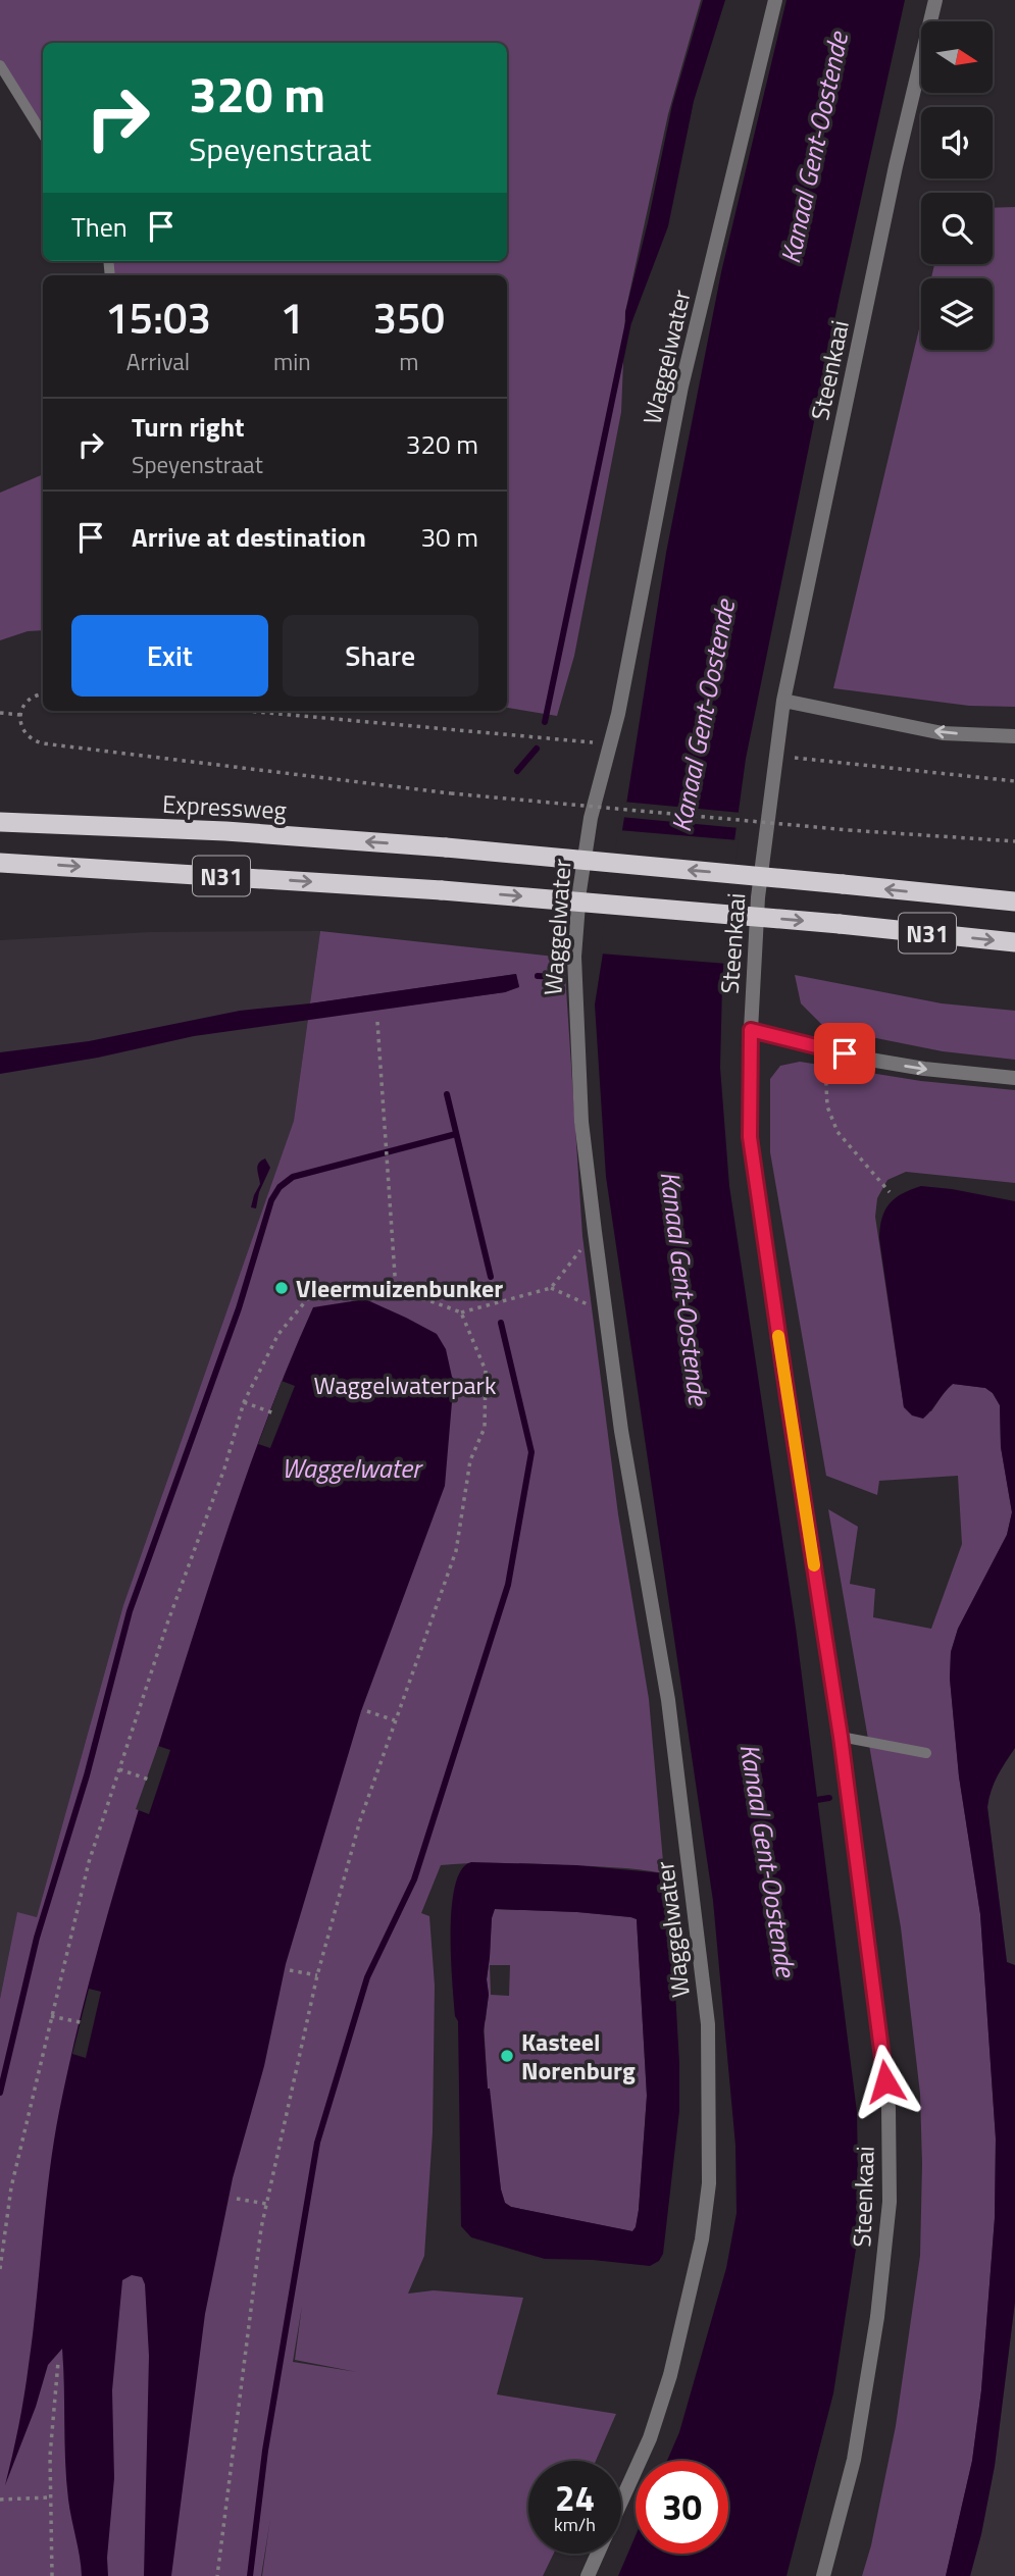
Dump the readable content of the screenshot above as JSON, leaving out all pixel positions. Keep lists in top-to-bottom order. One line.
{"streets":{"highway":["Expressweg","N31"],"street":["Waggelwater","Steenkaai"]},"water":["Kanaal Gent-Oostende","Waggelwater"],"parks":["Waggelwaterpark"],"places":["Vleermuizenbunker","Kasteel Norenburg"],"north":"right","page":{"turn":["320 m","Speyenstraat"],"then":"Then","eta":["15:03","Arrival","1","min","350","m"],"list":[{"name":"Turn right","note":"Speyenstraat","value":"320 m"},{"name":"Arrive at destination","value":"30 m"}],"buttons":["Exit","Share"],"speed":"24 km/h","limit":"30"}}
